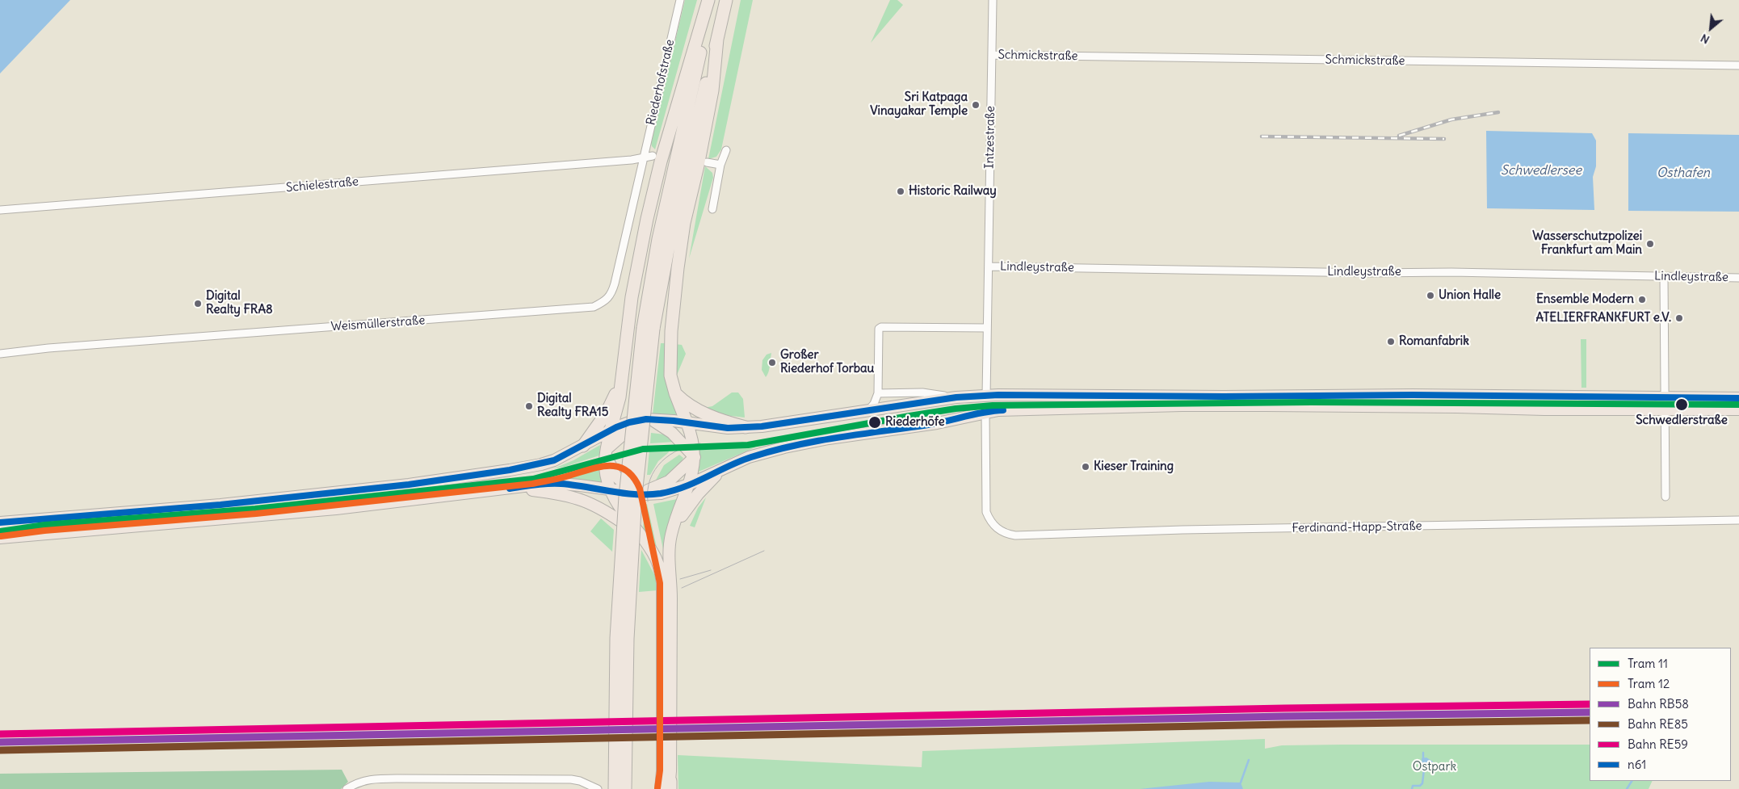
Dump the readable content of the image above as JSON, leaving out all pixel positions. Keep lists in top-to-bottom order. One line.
{"streets":{"street":["Schmickstraße","Riederhofstraße","Intzestraße","Schielestraße","Lindleystraße","Weismüllerstraße","Ferdinand-Happ-Straße"]},"crossings":[["Schmickstraße","Intzestraße"],["Riederhofstraße","Schielestraße"],["Riederhofstraße","Weismüllerstraße"],["Intzestraße","Lindleystraße"],["Schielestraße","Weismüllerstraße"]],"water":["Schwedlersee","Osthafen"],"parks":["Ostpark"],"places":["Sri Katpaga Vinayakar Temple","Historic Railway","Wasserschutzpolizei Frankfurt am Main","Union Halle","Ensemble Modern","Digital Realty FRA8","ATELIERFRANKFURT e.V.","Romanfabrik","Großer Riederhof Torbau","Schwedlerstraße","Digital Realty FRA15","Riederhöfe","Kieser Training"],"lines":["transit line n61","tram line 11","tram line 12","rail line RE59","rail line RB58","rail line RE85"],"legend":["Tram 11","Tram 12","Bahn RB58","Bahn RE85","Bahn RE59","n61"],"north":"bottom left"}
